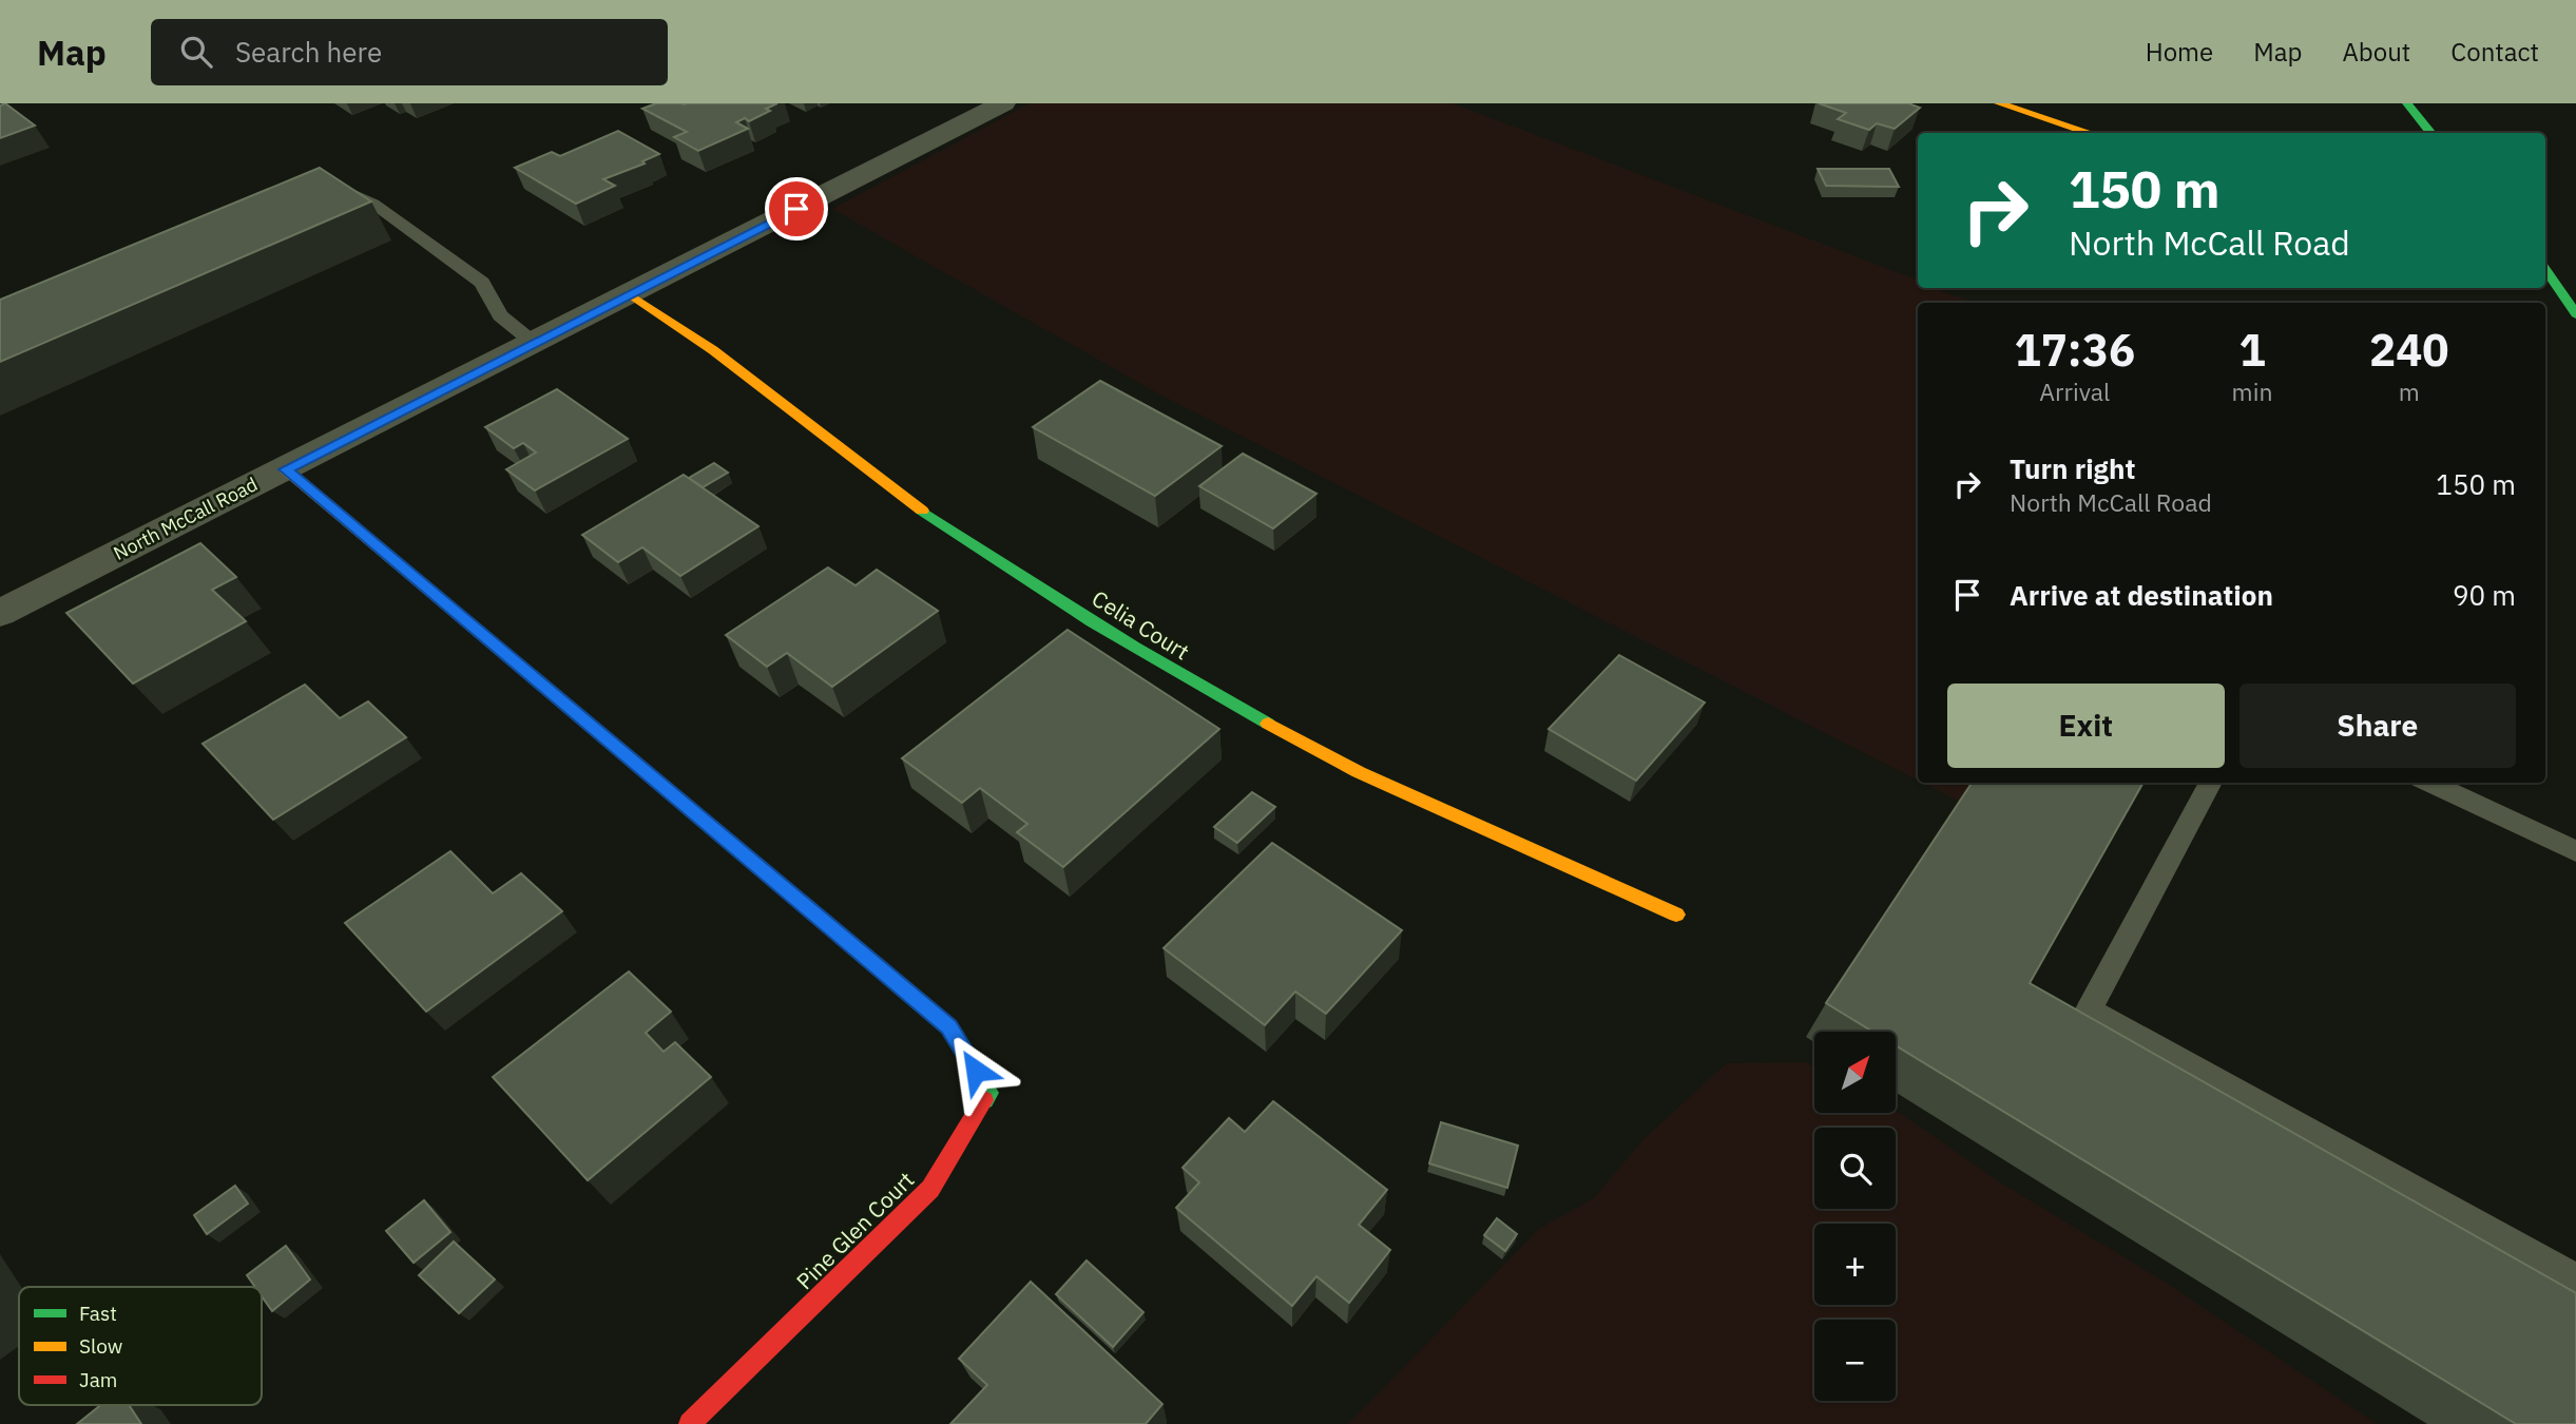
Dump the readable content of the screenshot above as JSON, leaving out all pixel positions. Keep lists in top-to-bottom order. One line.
{"streets":{"street":["North McCall Road","Celia Court","Pine Glen Court"]},"crossings":[["North McCall Road","Celia Court"],["North McCall Road","Pine Glen Court"]],"legend":["Fast","Slow","Jam"],"north":"top right","page":{"header":"Map","search":"Search here","nav":["Home","Map","About","Contact"],"turn":["150 m","North McCall Road"],"eta":["17:36","Arrival","1","min","240","m"],"list":[{"name":"Turn right","note":"North McCall Road","value":"150 m"},{"name":"Arrive at destination","value":"90 m"}],"buttons":["Exit","Share"],"map_buttons":["+","−"]}}
